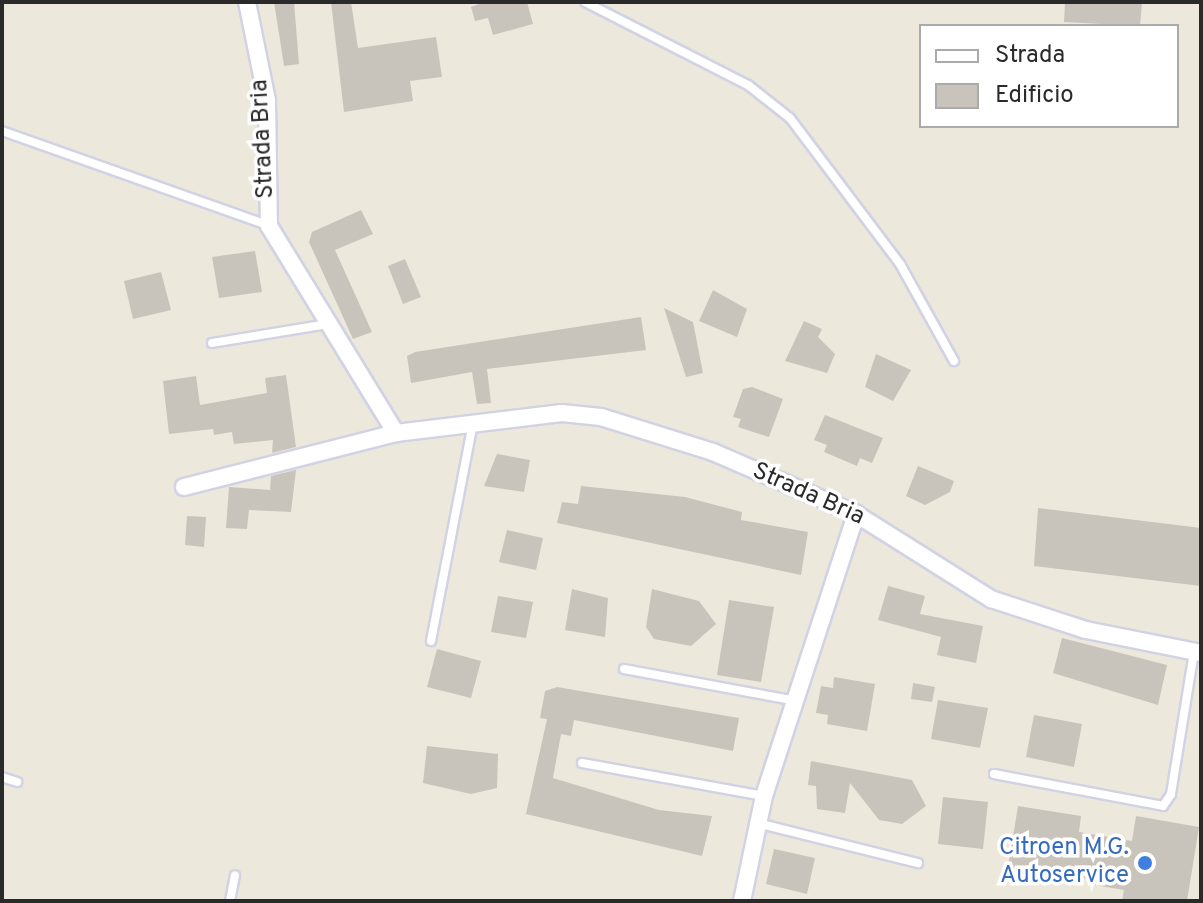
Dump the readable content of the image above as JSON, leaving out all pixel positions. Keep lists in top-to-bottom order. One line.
{"streets":{"street":["Strada Bria"]},"places":["Citroen M.G. Autoservice"],"legend":["Strada","Edificio"]}
